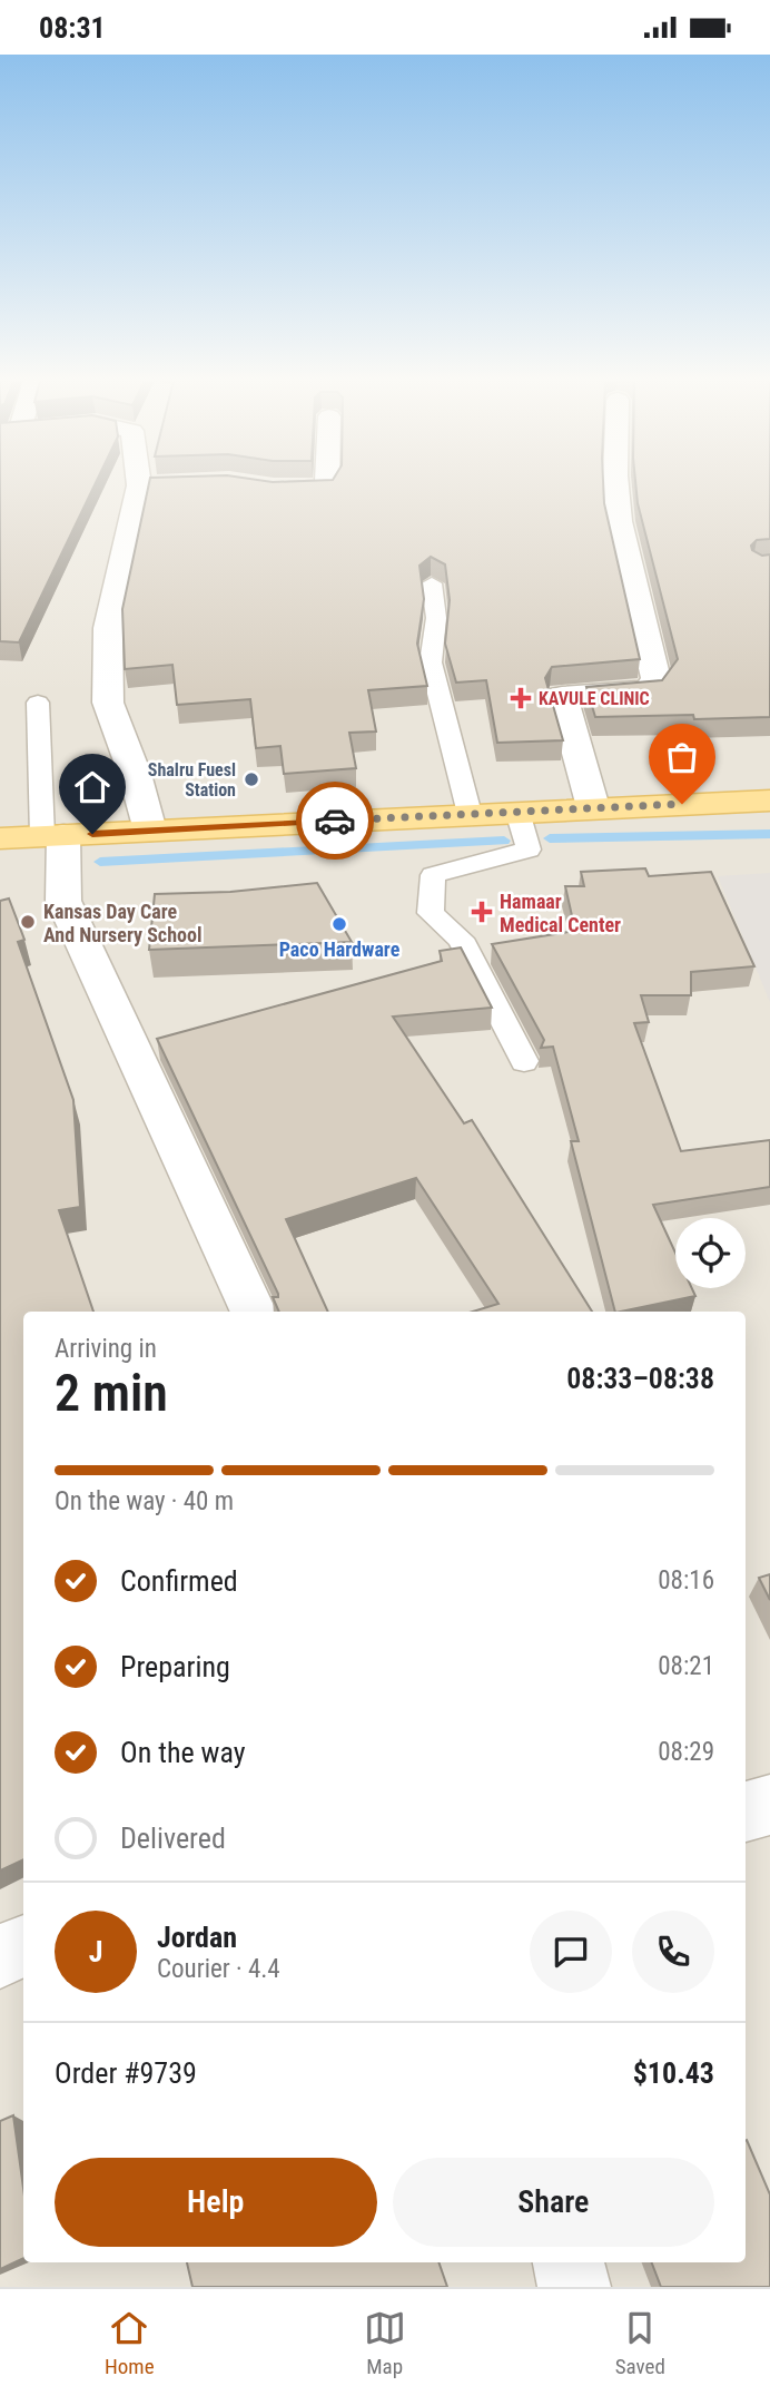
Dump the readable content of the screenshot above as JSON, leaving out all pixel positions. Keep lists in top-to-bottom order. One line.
{"places":{"health":["KAVULE CLINIC","Hamaar Medical Center"],"other":["Shalru Fuesl Station","Kansas Day Care And Nursery School","Paco Hardware"]},"page":{"status":"08:31","heading":["2 min","Arriving in","08:33–08:38"],"panel":["Jordan","Courier · 4.4","Order #9739","$10.43"],"bar":"On the way · 40 m","list":[["Confirmed","08:16"],["Preparing","08:21"],["On the way","08:29"],"Delivered"],"round":"J","buttons":["Help","Share"],"tabs":["Home","Map","Saved"]}}
